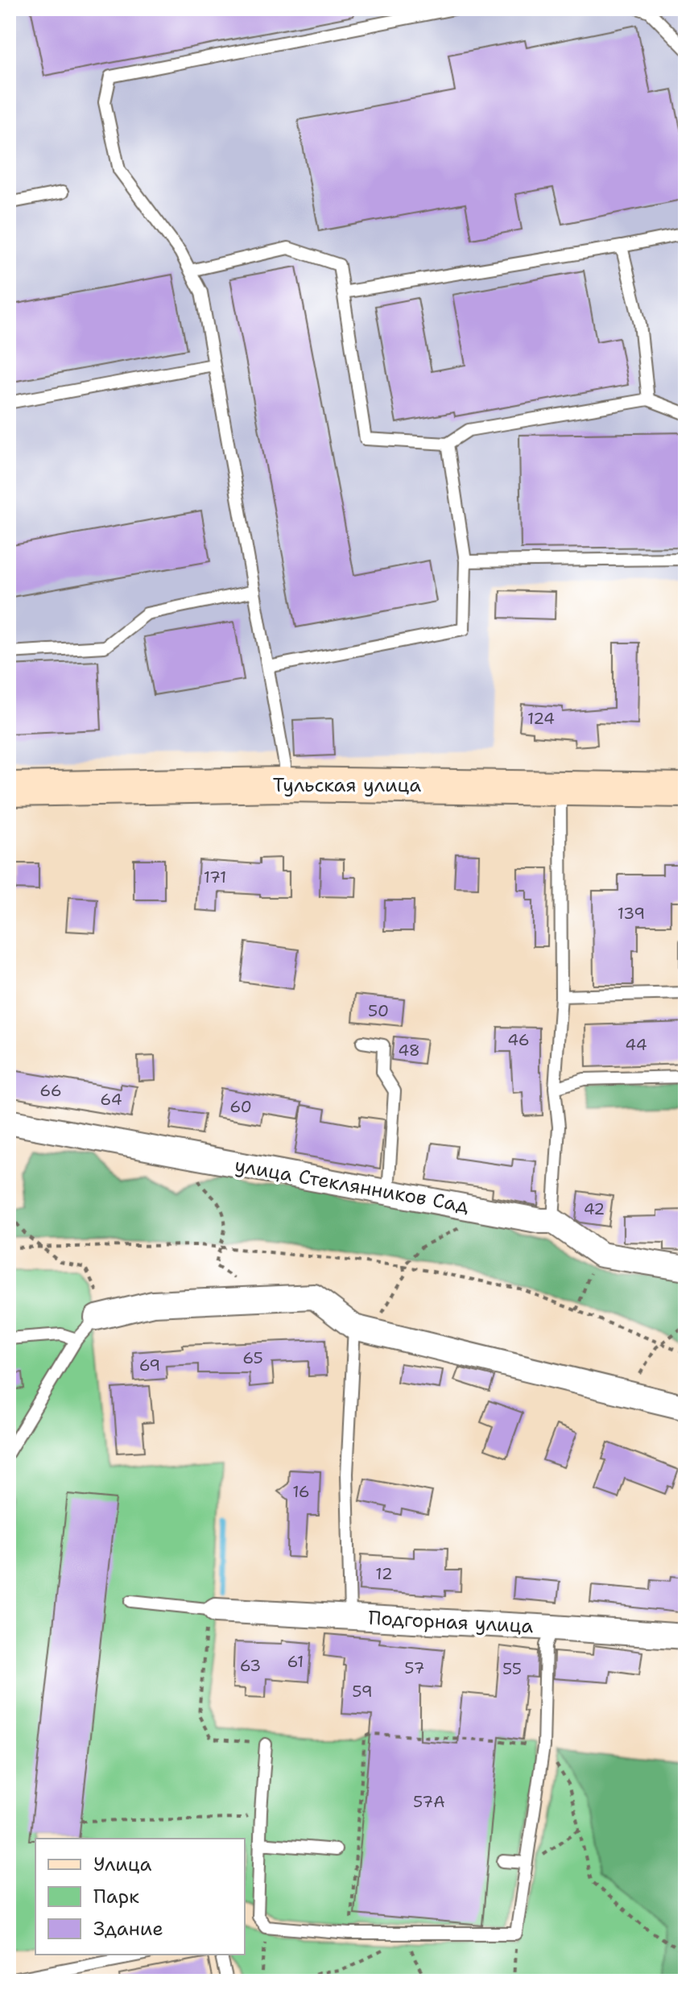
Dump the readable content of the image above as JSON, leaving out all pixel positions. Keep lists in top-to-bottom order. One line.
{"streets":{"main road":["Тульская улица"],"street":["улица Стеклянников Сад","Подгорная улица"]},"house_numbers":["124","171","139","50","46","44","48","66","64","60","42","65","69","16","12","61","63","57","55","59","57А"],"legend":["Улица","Парк","Здание"]}
